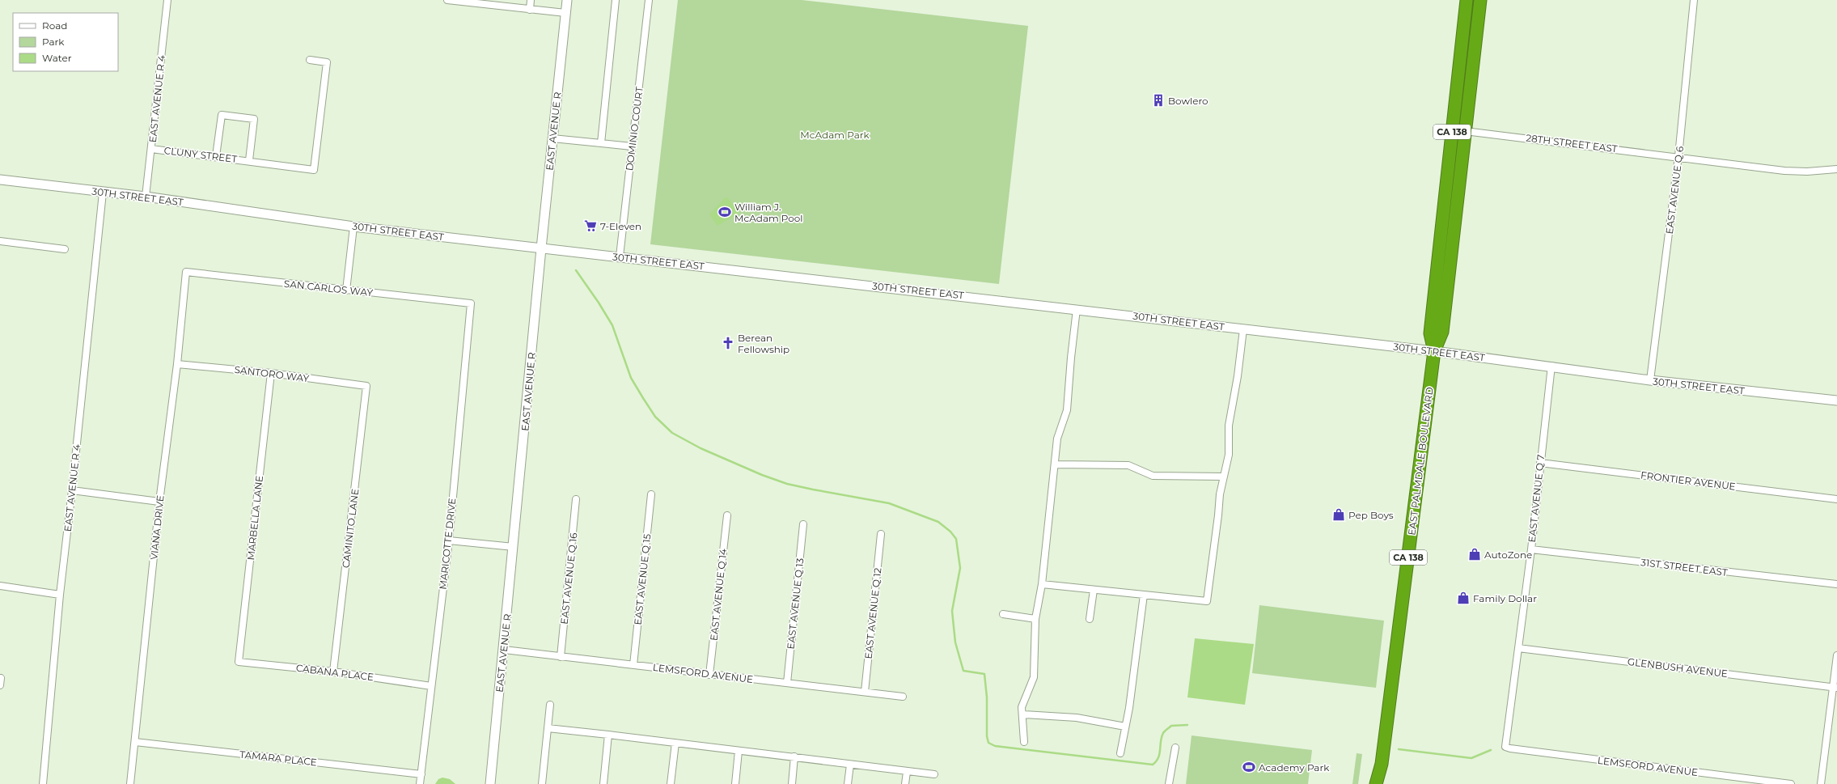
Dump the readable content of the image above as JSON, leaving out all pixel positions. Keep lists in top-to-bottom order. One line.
{"streets":{"highway":["CA 138","EAST PALMDALE BOULEVARD"],"street":["EAST AVENUE R 4","DOMINIO COURT","EAST AVENUE R","28TH STREET EAST","CLUNY STREET","EAST AVENUE Q 6","30TH STREET EAST","SAN CARLOS WAY","SANTORO WAY","FRONTIER AVENUE","EAST AVENUE Q 7","MARBELLA LANE","VIANA DRIVE","CAMINITO LANE","MARICOTTE DRIVE","31ST STREET EAST","EAST AVENUE Q 16","EAST AVENUE Q 15","EAST AVENUE Q 14","EAST AVENUE Q 13","EAST AVENUE Q 12","GLENBUSH AVENUE","CABANA PLACE","LEMSFORD AVENUE","TAMARA PLACE"]},"crossings":[["EAST AVENUE R 4","CLUNY STREET"],["EAST AVENUE R 4","30TH STREET EAST"],["DOMINIO COURT","30TH STREET EAST"],["EAST AVENUE R","30TH STREET EAST"],["EAST AVENUE R","LEMSFORD AVENUE"],["28TH STREET EAST","EAST AVENUE Q 6"],["28TH STREET EAST","EAST PALMDALE BOULEVARD"],["EAST AVENUE Q 6","30TH STREET EAST"],["30TH STREET EAST","EAST PALMDALE BOULEVARD"],["30TH STREET EAST","EAST AVENUE Q 7"],["SAN CARLOS WAY","VIANA DRIVE"],["SAN CARLOS WAY","MARICOTTE DRIVE"],["SANTORO WAY","MARBELLA LANE"],["SANTORO WAY","VIANA DRIVE"],["SANTORO WAY","CAMINITO LANE"],["FRONTIER AVENUE","EAST AVENUE Q 7"],["EAST AVENUE Q 7","31ST STREET EAST"],["EAST AVENUE Q 7","GLENBUSH AVENUE"],["EAST AVENUE Q 7","LEMSFORD AVENUE"],["MARBELLA LANE","CABANA PLACE"],["VIANA DRIVE","TAMARA PLACE"],["CAMINITO LANE","CABANA PLACE"],["MARICOTTE DRIVE","CABANA PLACE"],["MARICOTTE DRIVE","TAMARA PLACE"],["EAST AVENUE Q 16","LEMSFORD AVENUE"],["EAST AVENUE Q 15","LEMSFORD AVENUE"],["EAST AVENUE Q 14","LEMSFORD AVENUE"],["EAST AVENUE Q 13","LEMSFORD AVENUE"],["EAST AVENUE Q 12","LEMSFORD AVENUE"]],"parks":["McAdam Park"],"places":{"building":["Bowlero"],"sports":["William J. McAdam Pool","Academy Park"],"supermarket":["7-Eleven"],"church":["Berean Fellowship"],"shop":["Pep Boys","AutoZone","Family Dollar"]},"legend":["Road","Park","Water"]}
